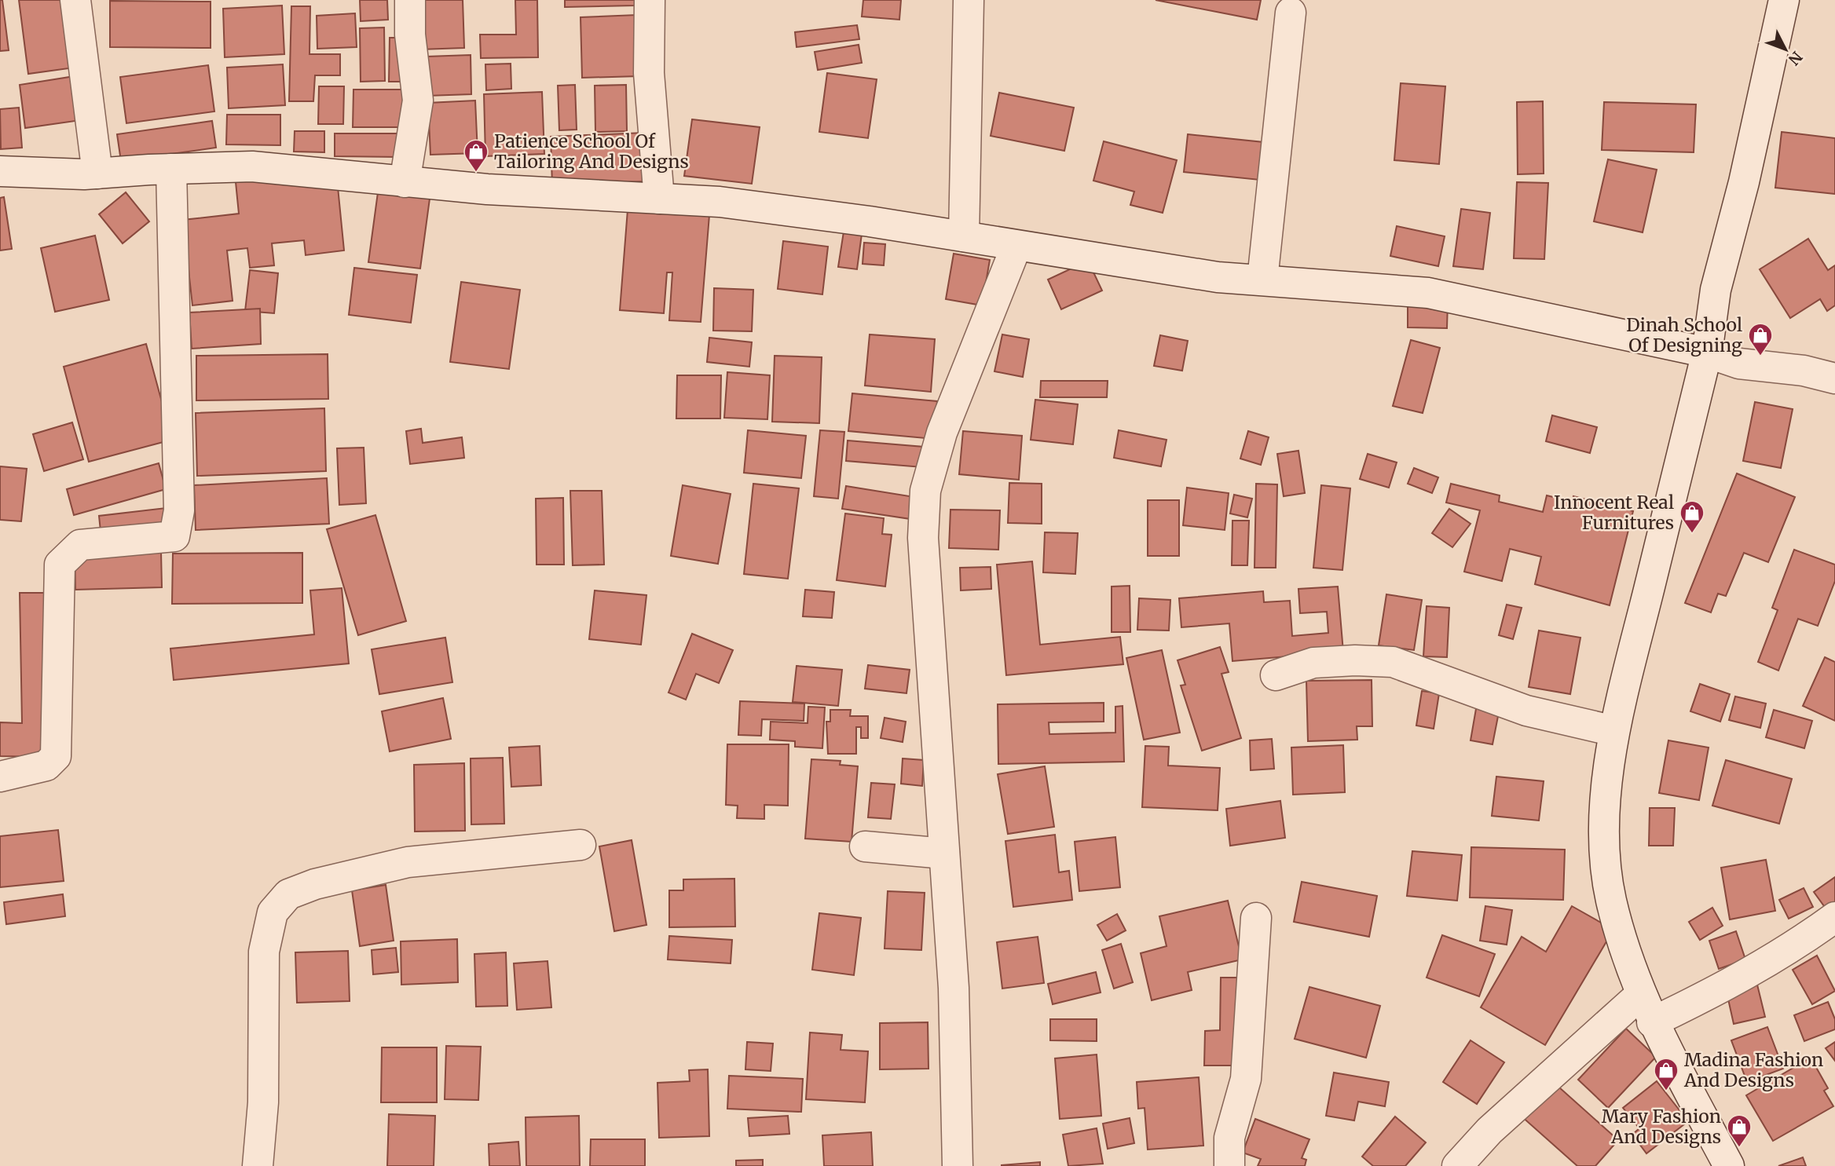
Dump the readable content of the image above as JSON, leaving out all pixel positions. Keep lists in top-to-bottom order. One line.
{"places":{"shop":["Patience School Of Tailoring And Designs","Dinah School Of Designing","Innocent Real Furnitures","Madina Fashion And Designs","Mary Fashion And Designs"]},"north":"bottom right"}
